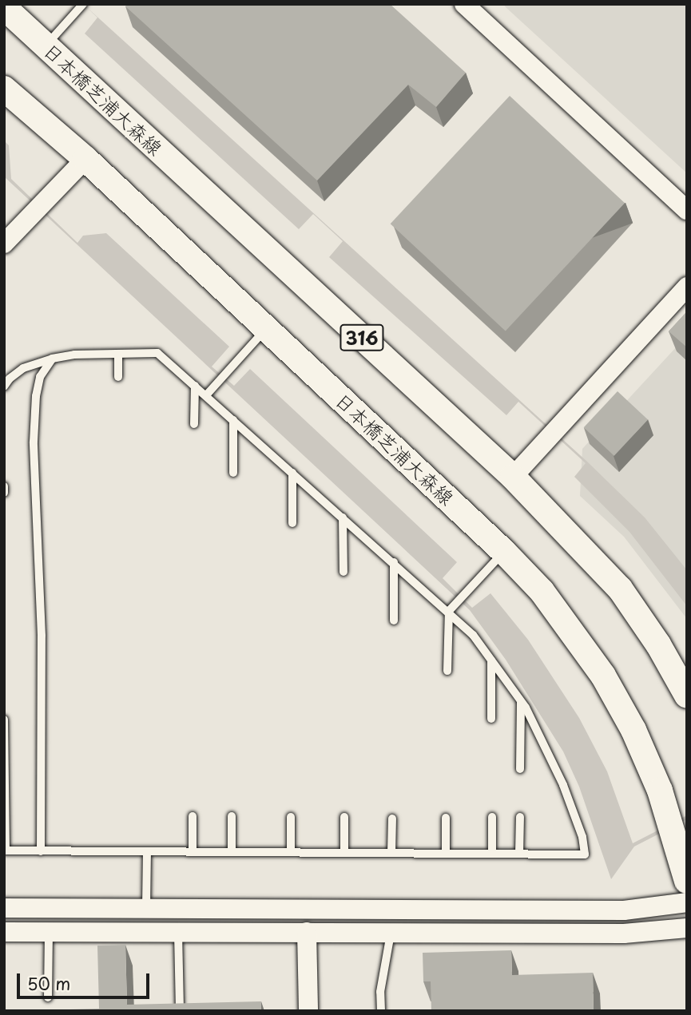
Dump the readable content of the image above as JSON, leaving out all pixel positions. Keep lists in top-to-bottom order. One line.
{"streets":{"main road":["日本橋芝浦大森線","316"]},"scale_bar":"50 m"}
